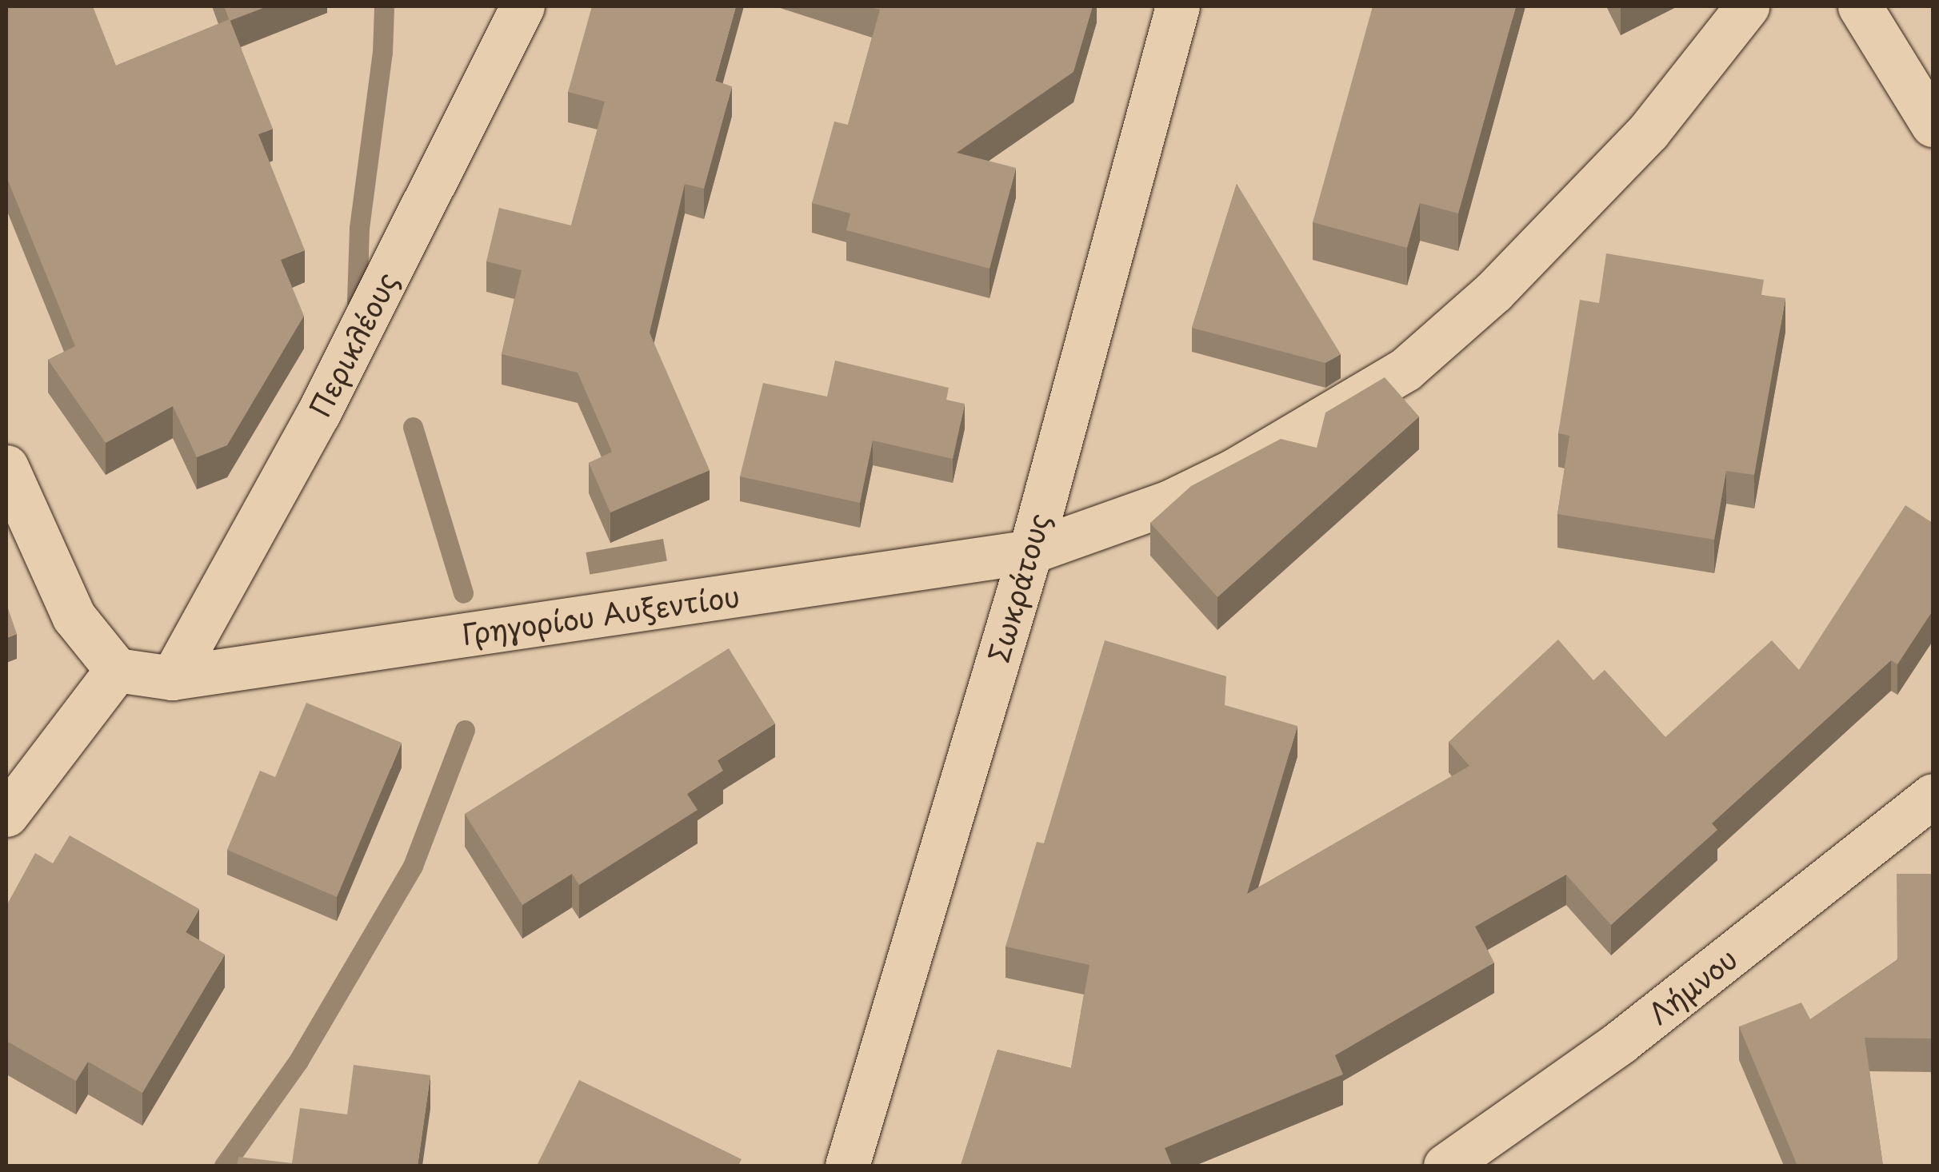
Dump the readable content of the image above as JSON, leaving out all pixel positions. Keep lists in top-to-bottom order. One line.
{"streets":{"street":["Περικλέους","Σωκράτους","Γρηγορίου Αυξεντίου","Λήμνου"]},"crossings":[["Περικλέους","Γρηγορίου Αυξεντίου"],["Σωκράτους","Γρηγορίου Αυξεντίου"]]}
